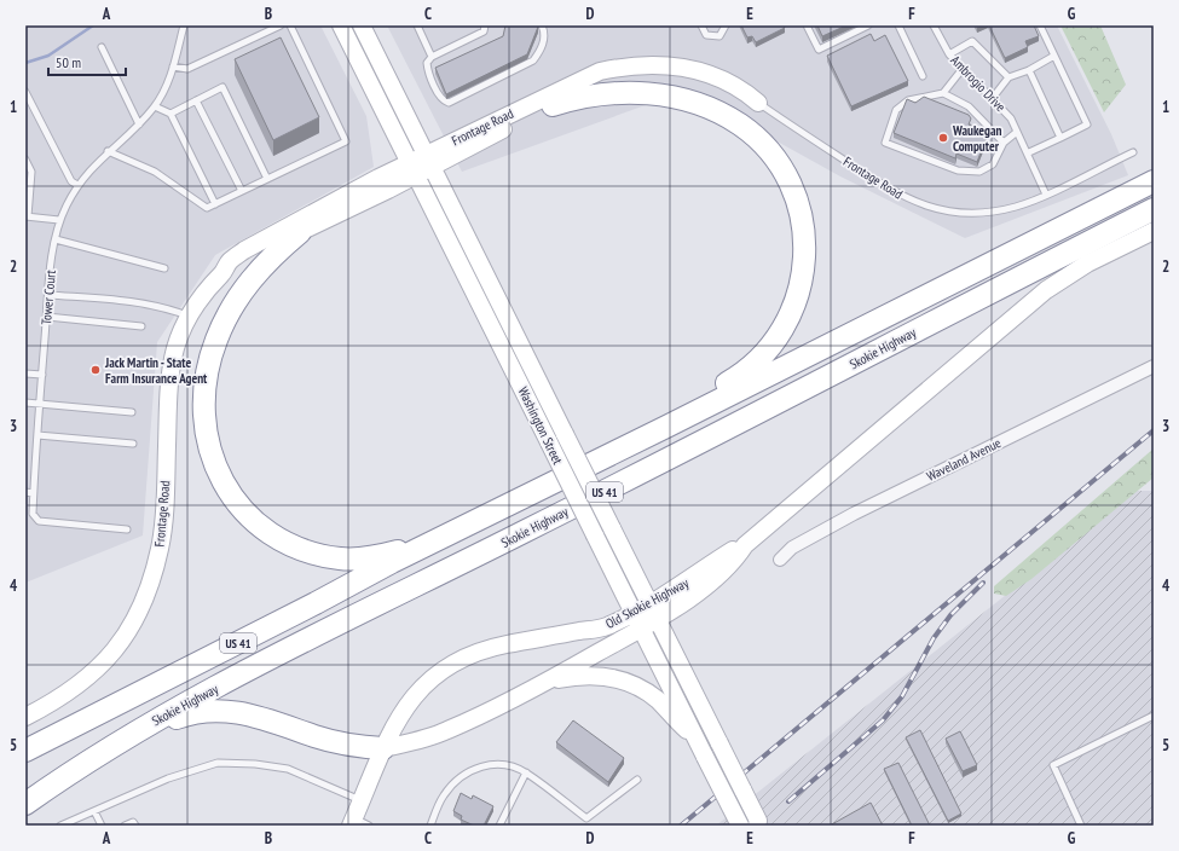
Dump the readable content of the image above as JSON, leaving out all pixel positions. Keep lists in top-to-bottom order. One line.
{"streets":{"highway":["Skokie Highway","US 41"],"main road":["Frontage Road","Washington Street","Old Skokie Highway"],"street":["Waveland Avenue"],"lane":["Ambrogio Drive","Tower Court"]},"crossings":[["Ambrogio Drive","Frontage Road"],["Frontage Road","Washington Street"],["Washington Street","Old Skokie Highway"]],"places":["Waukegan Computer","Jack Martin - State Farm Insurance Agent"],"scale_bar":"50 m","grid":{"columns":["A","B","C","D","E","F","G"],"rows":["1","2","3","4","5"]}}
